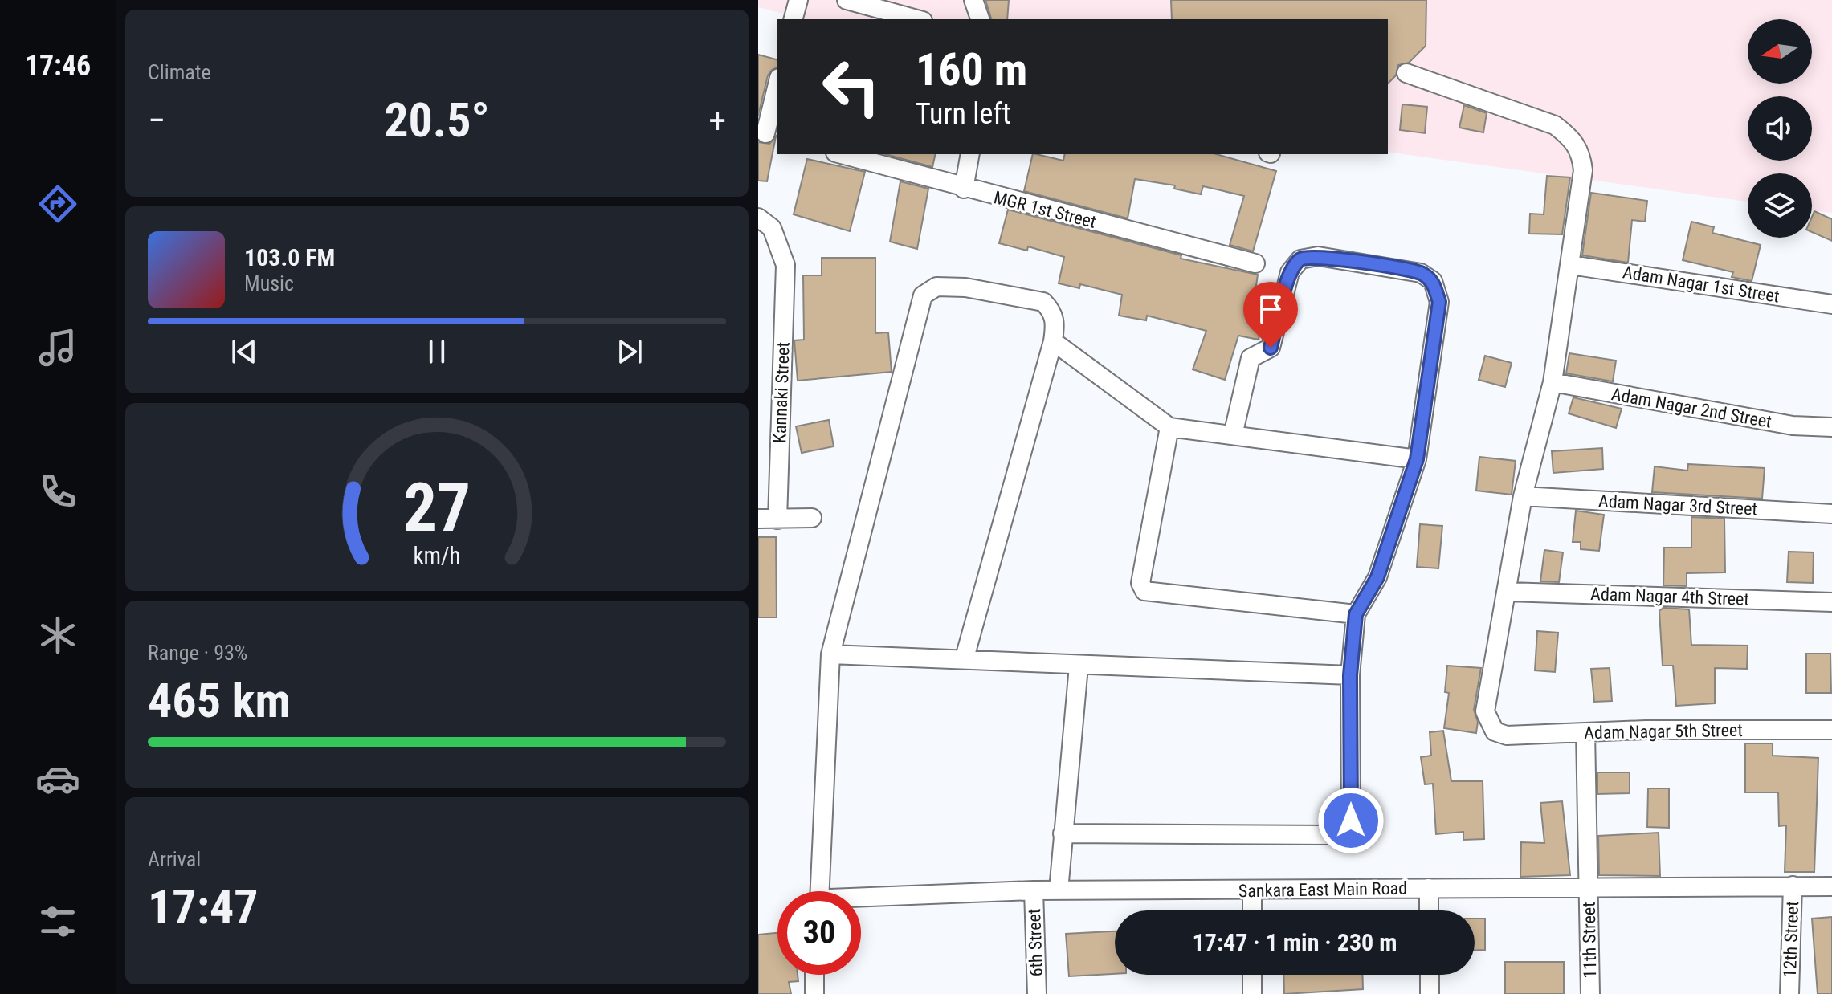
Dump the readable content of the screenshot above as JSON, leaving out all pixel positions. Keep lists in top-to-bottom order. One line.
{"streets":{"street":["MGR 1st Street","Adam Nagar 1st Street","Kannaki Street","Adam Nagar 2nd Street","Adam Nagar 3rd Street","Adam Nagar 4th Street","Adam Nagar 5th Street","Sankara East Main Road","12th Street","11th Street","6th Street"]},"crossings":[["Adam Nagar 4th Street","Adam Nagar 5th Street"],["Adam Nagar 5th Street","11th Street"],["Sankara East Main Road","12th Street"],["Sankara East Main Road","11th Street"],["Sankara East Main Road","6th Street"]],"north":"left","page":{"tabs":"17:46","tile":["Climate",["Range · 93%","465 km"],["Arrival","17:47"]],"turn":["160 m","Turn left"],"heat":["−","20.5°","+"],"song":["103.0 FM","Music"],"limit":"30","trip":"17:47 · 1 min · 230 m","gauge":["27","km/h"]}}
